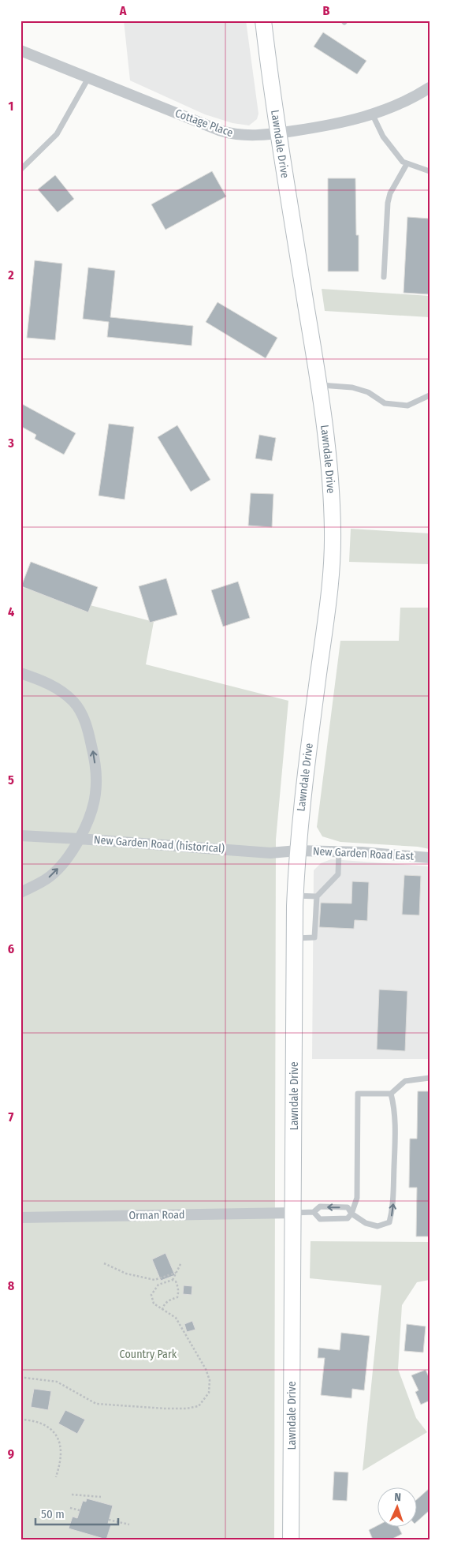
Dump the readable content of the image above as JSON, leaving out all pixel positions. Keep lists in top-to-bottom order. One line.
{"streets":{"main road":["Lawndale Drive"],"street":["Cottage Place","New Garden Road (historical)","New Garden Road East","Orman Road"]},"crossings":[["Cottage Place","Lawndale Drive"],["Lawndale Drive","New Garden Road (historical)"],["Lawndale Drive","New Garden Road East"],["Lawndale Drive","Orman Road"],["New Garden Road (historical)","New Garden Road East"]],"parks":["Country Park"],"scale_bar":"50 m","north":"top","grid":{"columns":["A","B"],"rows":["1","2","3","4","5","6","7","8","9"]}}
